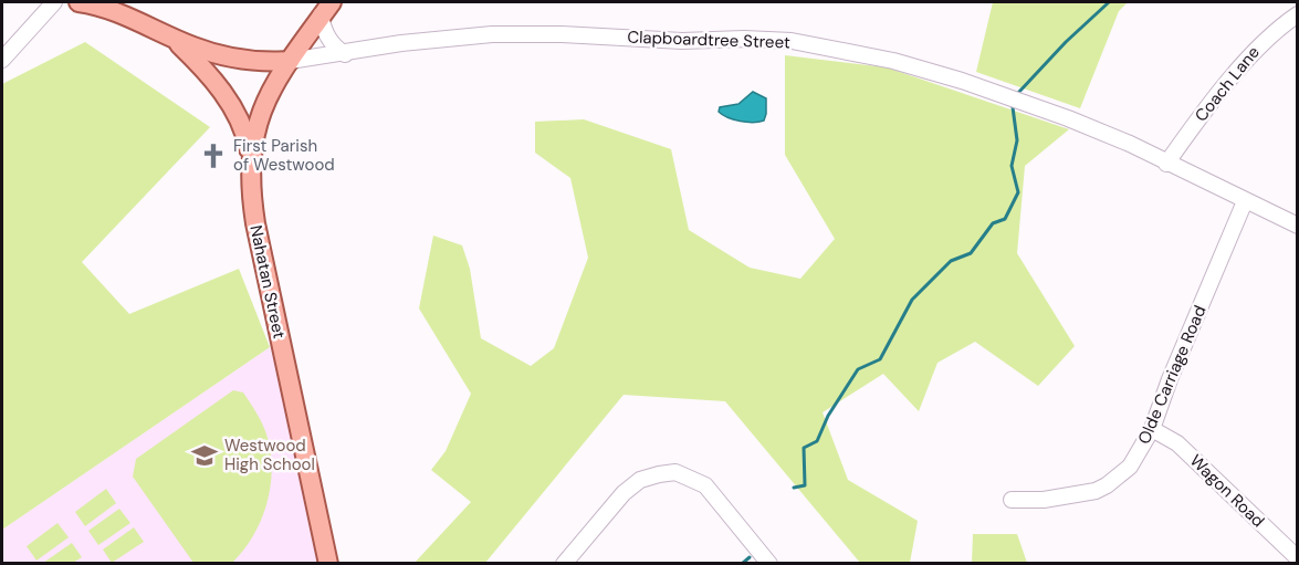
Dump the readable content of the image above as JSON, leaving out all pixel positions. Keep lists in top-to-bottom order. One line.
{"streets":{"main road":["Clapboardtree Street","Nahatan Street"],"street":["Coach Lane","Olde Carriage Road","Wagon Road"]},"crossings":[["Clapboardtree Street","Coach Lane"],["Clapboardtree Street","Nahatan Street"],["Clapboardtree Street","Olde Carriage Road"],["Olde Carriage Road","Wagon Road"]],"places":{"church":["First Parish of Westwood"],"school or university":["Westwood High School"]}}
